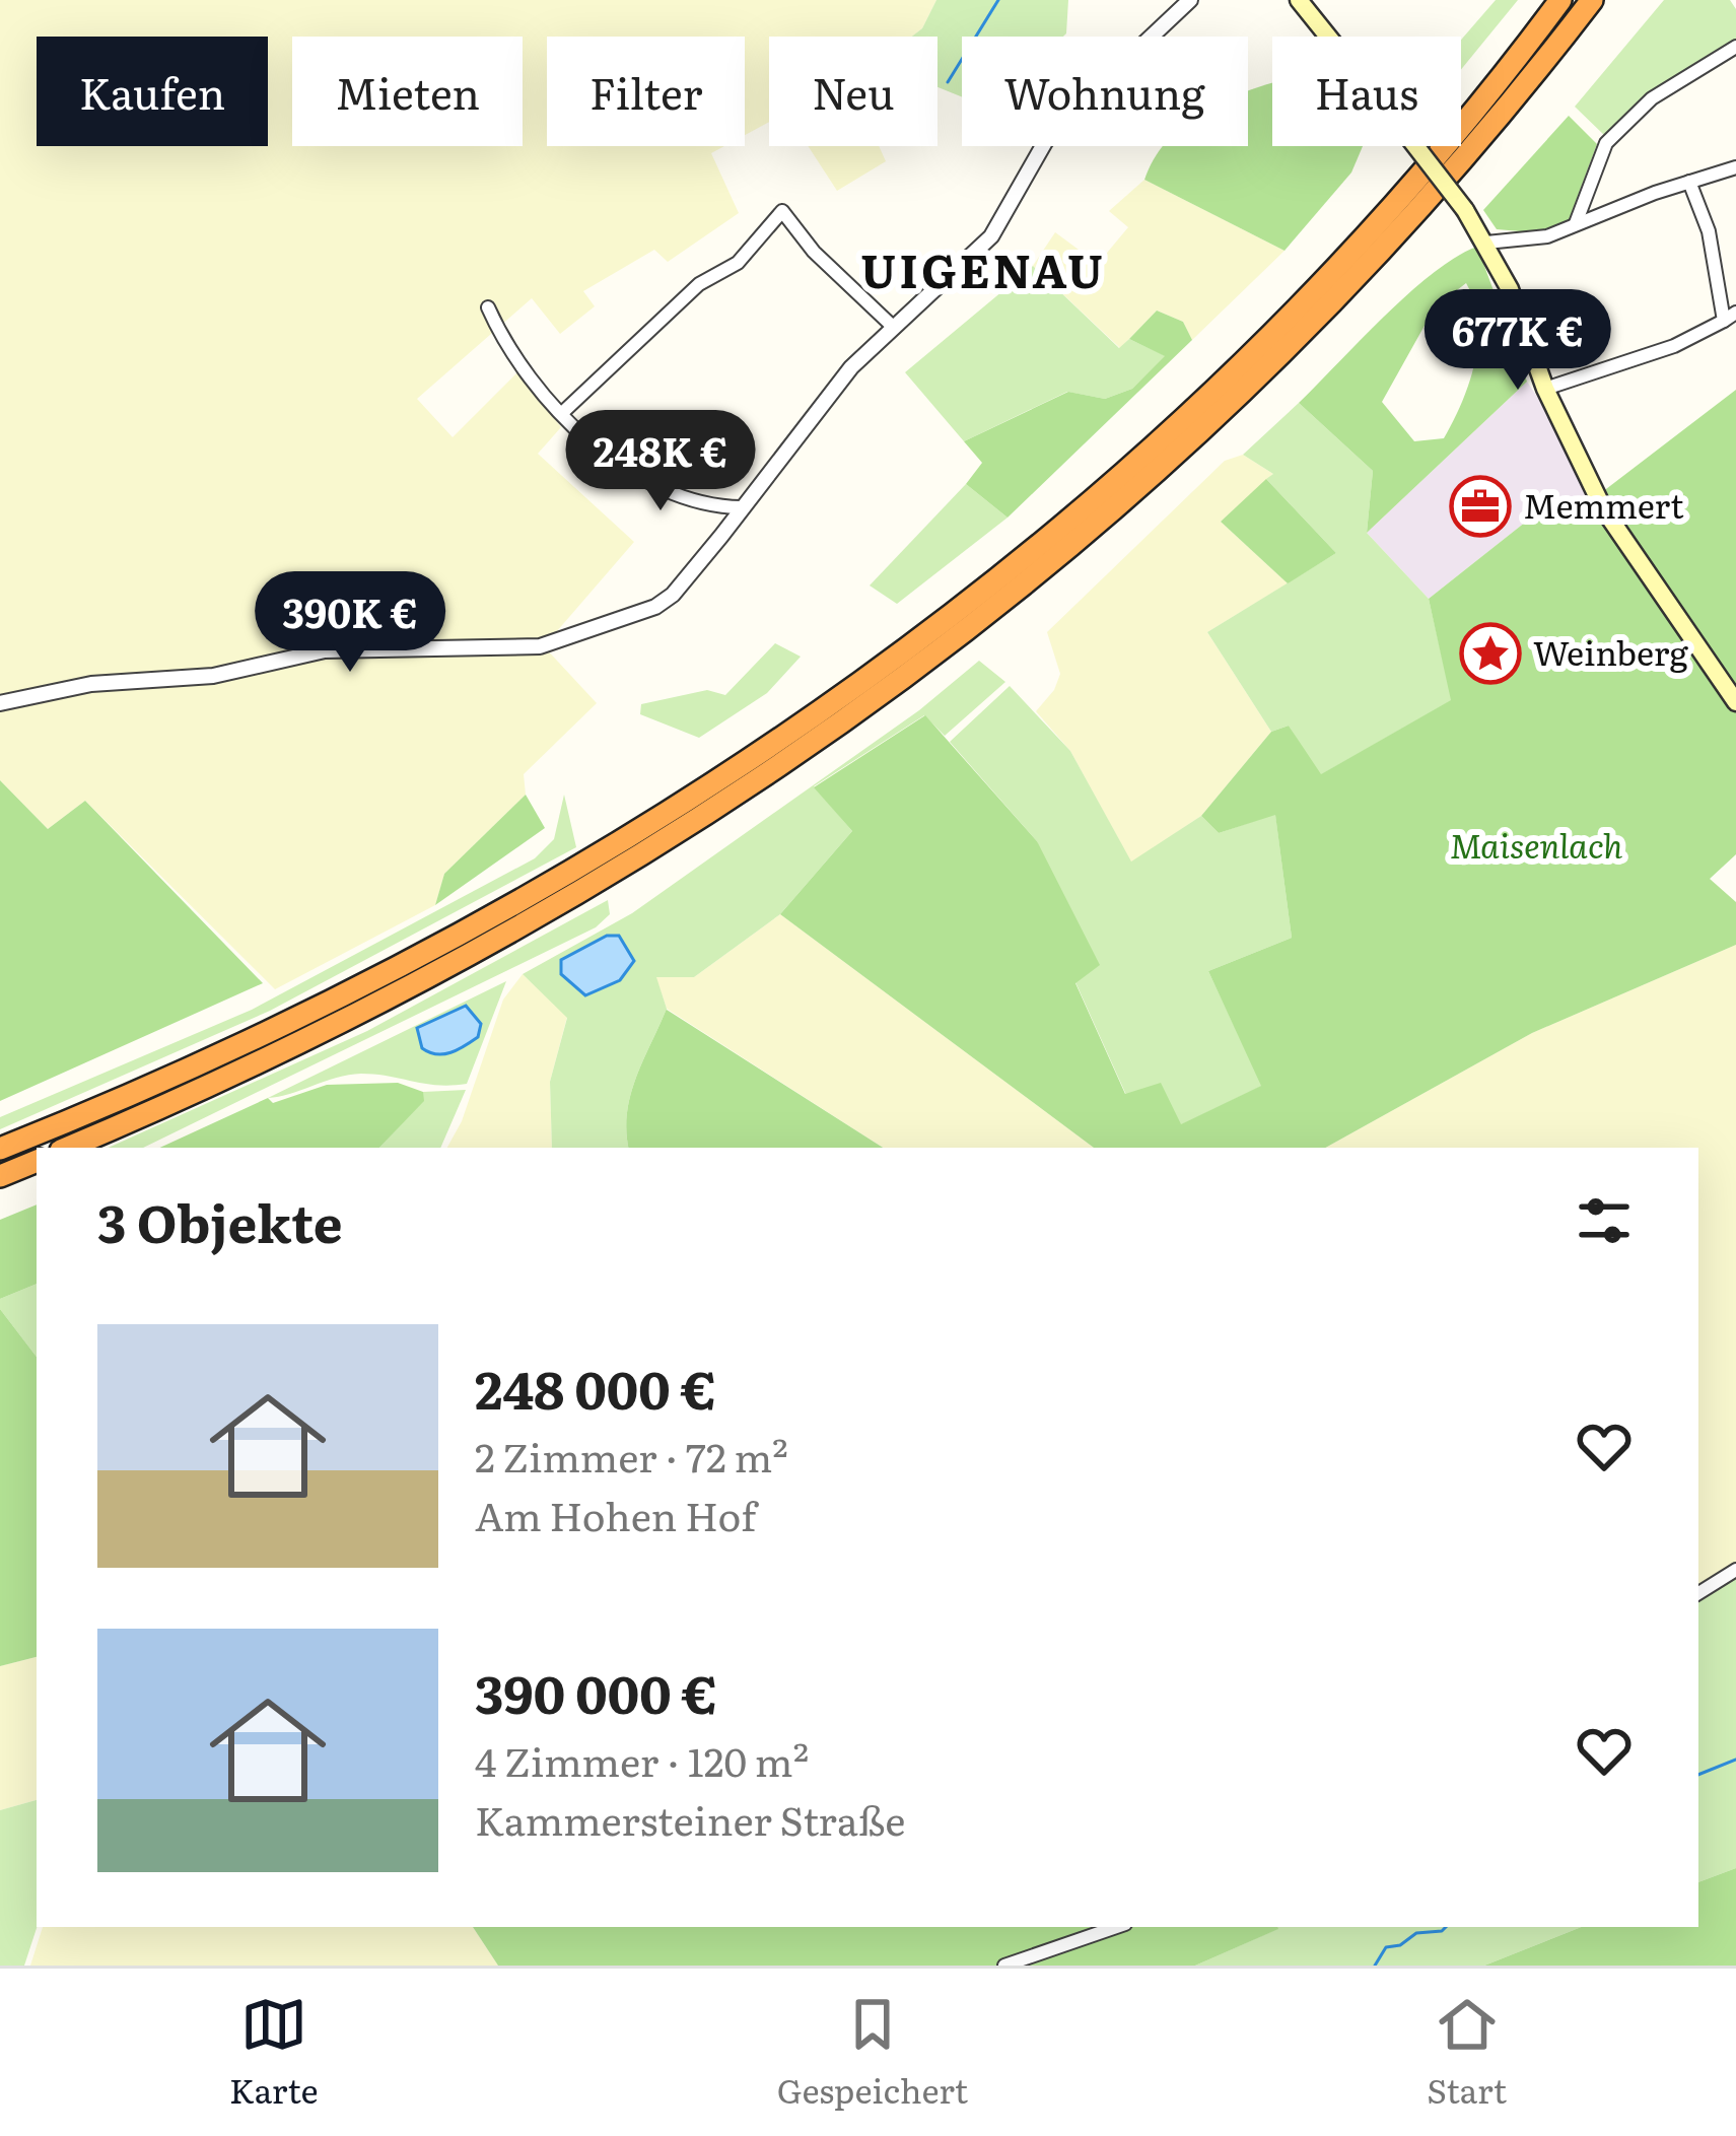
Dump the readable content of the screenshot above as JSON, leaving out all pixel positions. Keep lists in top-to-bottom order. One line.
{"districts":["UIGENAU"],"parks":["Maisenlach"],"places":{"office":["Memmert"],"place":["Weinberg"]},"page":{"chip":["Kaufen","Mieten","Filter","Neu","Wohnung","Haus"],"price":["677K €","248K €","390K €"],"heading":"3 Objekte","list":[{"name":"248 000 €","note":"2 Zimmer · 72 m² · Am Hohen Hof"},{"name":"390 000 €","note":"4 Zimmer · 120 m² · Kammersteiner Straße"}],"tabs":["Karte","Gespeichert","Start"]}}
